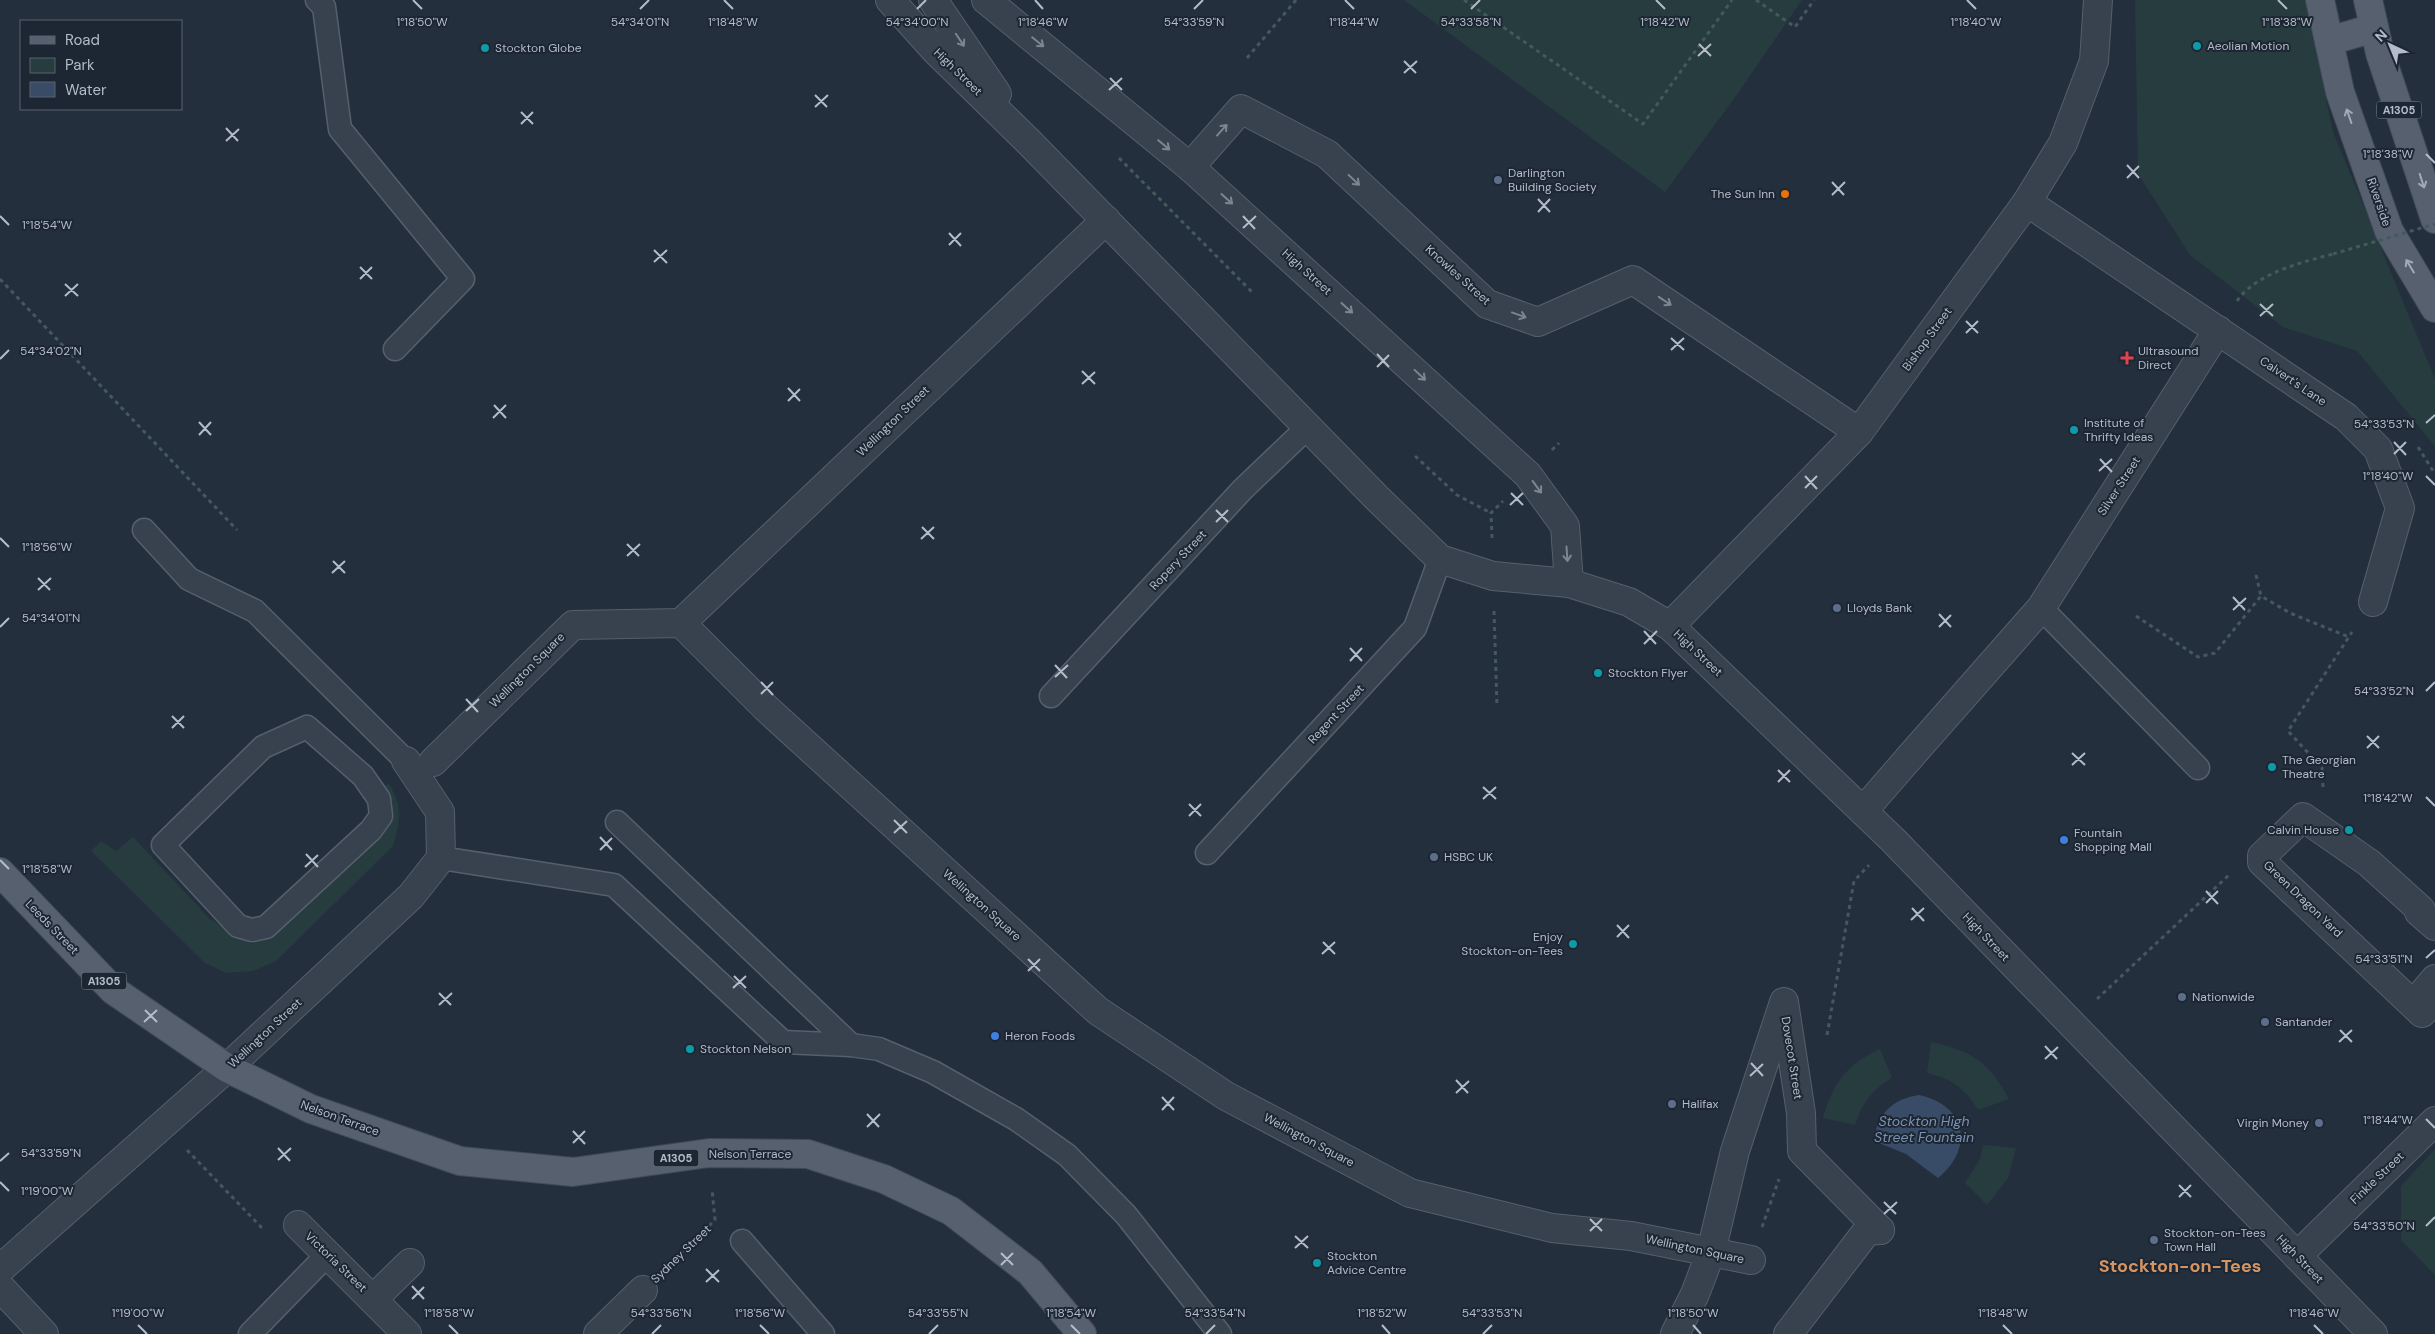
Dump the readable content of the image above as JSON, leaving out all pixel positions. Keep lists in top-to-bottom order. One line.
{"streets":{"main road":["A1305","Riverside","Leeds Street","Nelson Terrace"],"street":["High Street","Knowles Street","Bishop Street","Calvert's Lane","Wellington Street","Silver Street","Wellington Square","Green Dragon Yard","Dovecot Street","Finkle Street","Sydney Street","Victoria Street"],"lane":["Ropery Street","Regent Street"]},"crossings":[["High Street","Knowles Street"],["High Street","Bishop Street"],["High Street","Wellington Street"],["High Street","Silver Street"],["High Street","Ropery Street"],["High Street","Regent Street"],["High Street","Finkle Street"],["Knowles Street","Bishop Street"],["Calvert's Lane","Silver Street"],["Wellington Street","Wellington Square"],["Wellington Street","Leeds Street"],["Wellington Street","Nelson Terrace"],["Wellington Square","Dovecot Street"],["Leeds Street","Nelson Terrace"],["Nelson Terrace","Sydney Street"]],"one_way":["Knowles Street"],"districts":["Stockton-on-Tees"],"water":["Stockton High Street Fountain"],"places":{"other":["Aeolian Motion","Stockton Globe","Darlington Building Society","The Sun Inn","Institute of Thrifty Ideas","Lloyds Bank","Stockton Flyer","The Georgian Theatre","Calvin House","Fountain Shopping Mall","HSBC UK","Enjoy Stockton-on-Tees","Nationwide","Santander","Heron Foods","Stockton Nelson","Halifax","Virgin Money","Stockton-on-Tees Town Hall","Stockton Advice Centre"],"health":["Ultrasound Direct"]},"legend":["Road","Park","Water"],"north":"top left","coordinates":["54°34'01\"N","54°34'00\"N","54°33'59\"N","54°33'58\"N","1°18'42\"W","1°18'40\"W","1°18'50\"W","1°18'48\"W","1°18'46\"W","1°18'44\"W","1°18'38\"W","1°18'54\"W","54°34'02\"N","54°33'53\"N","1°18'56\"W","54°33'52\"N","1°18'58\"W","54°33'51\"N","1°19'00\"W","54°33'50\"N","1°18'52\"W","54°33'56\"N","54°33'55\"N","54°33'54\"N"]}
